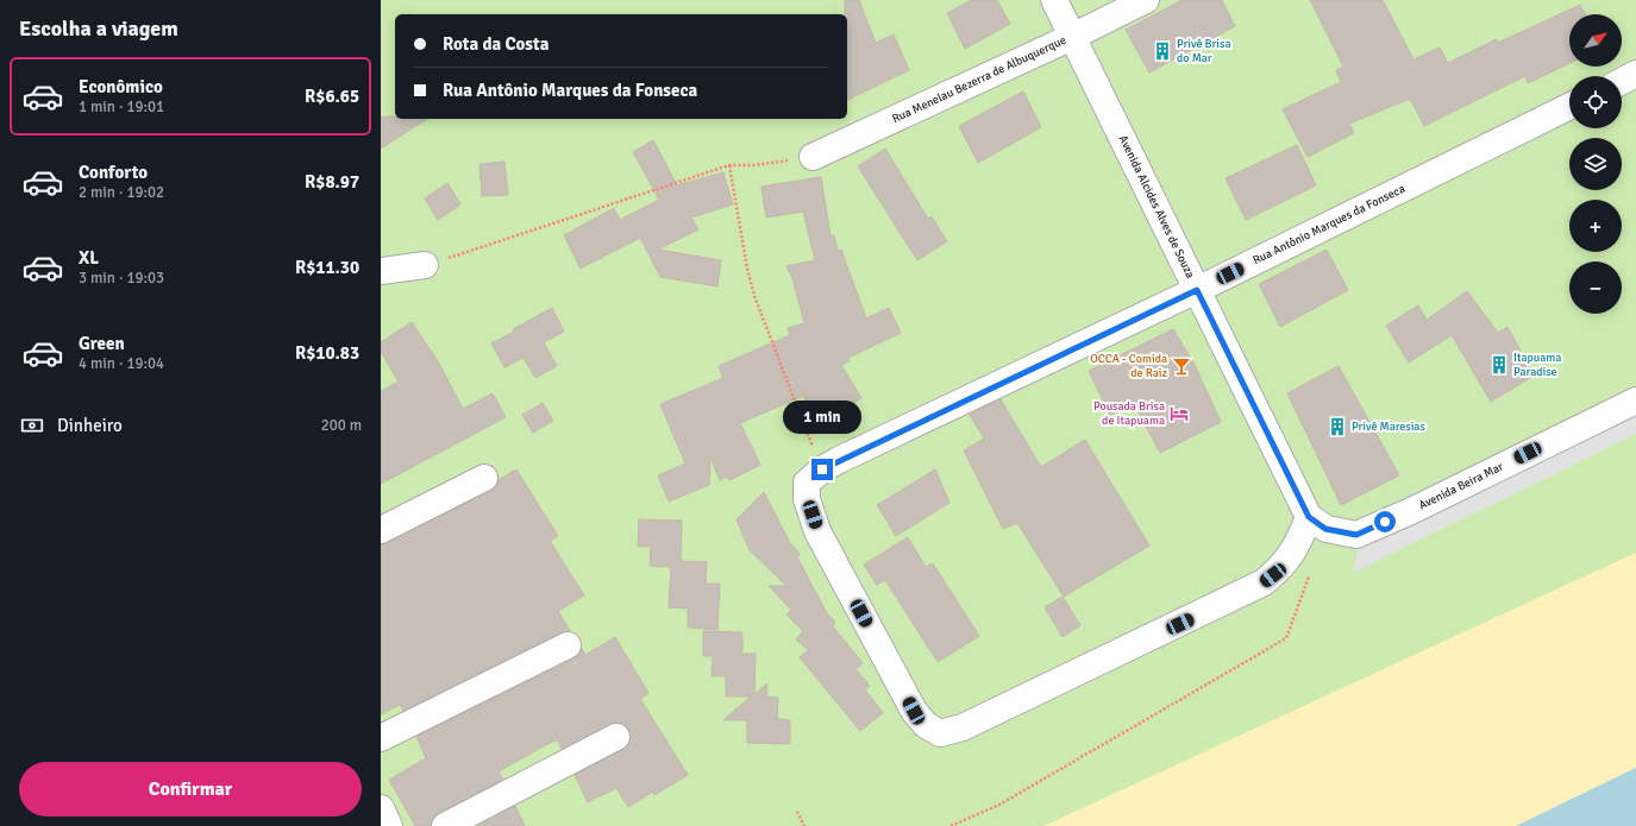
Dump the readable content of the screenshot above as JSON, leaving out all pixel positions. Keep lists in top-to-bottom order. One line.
{"streets":{"street":["Rua Menelau Bezerra de Albuquerque","Avenida Alcides Alves de Souza","Rua Antônio Marques da Fonseca","Avenida Beira Mar"]},"crossings":[["Rua Menelau Bezerra de Albuquerque","Avenida Alcides Alves de Souza"],["Avenida Alcides Alves de Souza","Rua Antônio Marques da Fonseca"],["Avenida Alcides Alves de Souza","Avenida Beira Mar"]],"places":{"building":["Privê Brisa do Mar","Itapuama Paradise","Privê Maresias"],"bar":["OCCA - Comida de Raiz"],"hotel":["Pousada Brisa de Itapuama"]},"north":"top right","page":{"heading":"Escolha a viagem","map_buttons":["+","−"],"banner":["Rota da Costa","Rua Antônio Marques da Fonseca"],"list":[{"name":"Econômico","note":"1 min · 19:01","value":"R$6.65"},{"name":"Conforto","note":"2 min · 19:02","value":"R$8.97"},{"name":"XL","note":"3 min · 19:03","value":"R$11.30"},{"name":"Green","note":"4 min · 19:04","value":"R$10.83"}],"pay":["Dinheiro","200 m"],"bubble":"1 min","buttons":"Confirmar"}}
